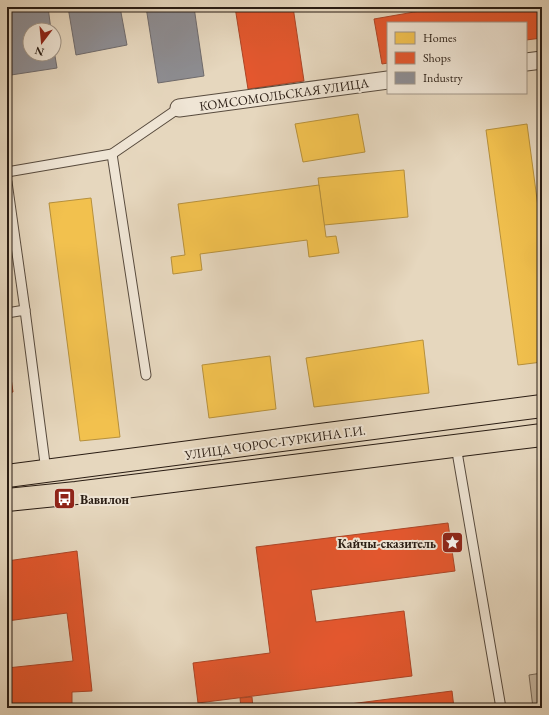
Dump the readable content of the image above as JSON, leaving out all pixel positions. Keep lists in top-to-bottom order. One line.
{"streets":{"main road":["УЛИЦА ЧОРОС-ГУРКИНА Г.И."],"street":["КОМСОМОЛЬСКАЯ УЛИЦА"]},"places":{"bus stop":["Вавилон"],"place":["Кайчы-сказитель"]},"legend":["Homes","Shops","Industry"],"north":"bottom"}
